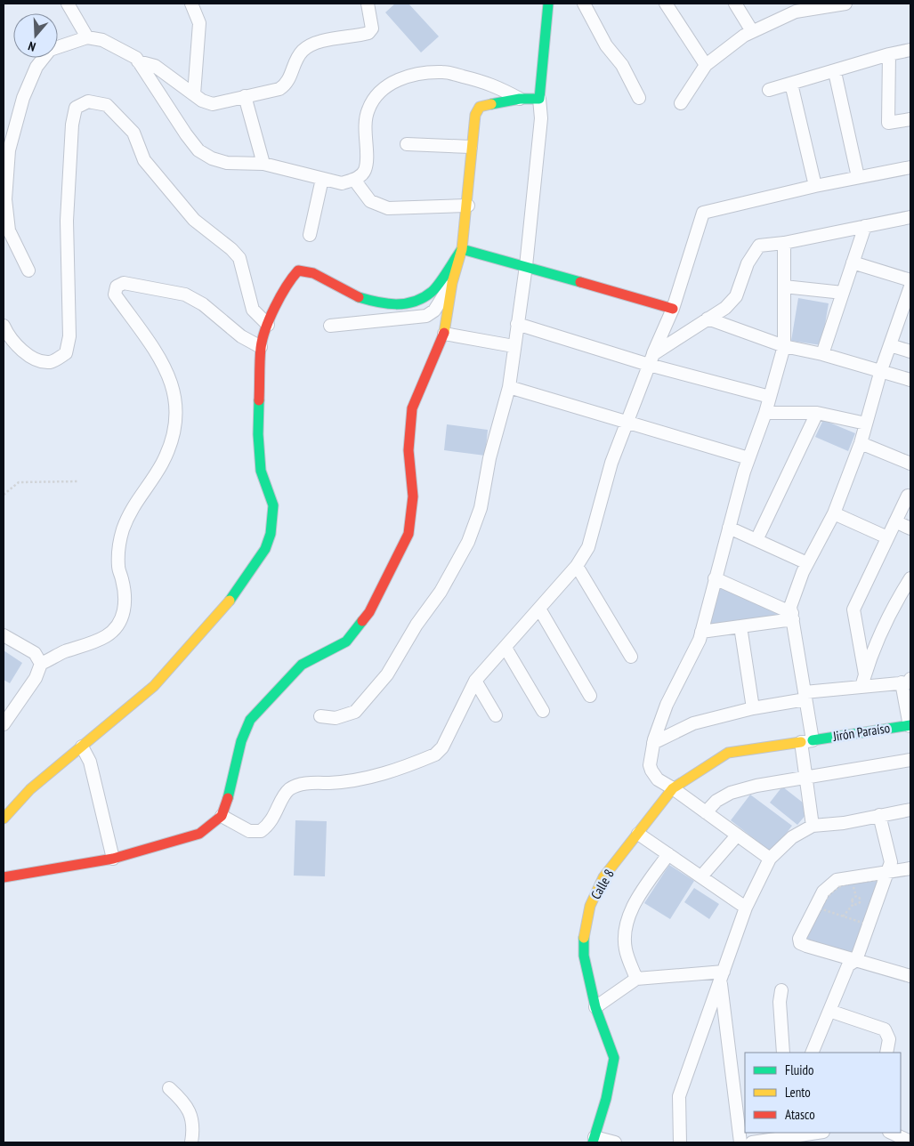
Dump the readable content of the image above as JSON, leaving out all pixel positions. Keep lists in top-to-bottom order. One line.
{"streets":{"street":["Jirón Paraíso","Calle 8"]},"crossings":[["Jirón Paraíso","Calle 8"]],"legend":["Fluido","Lento","Atasco"],"north":"bottom"}
